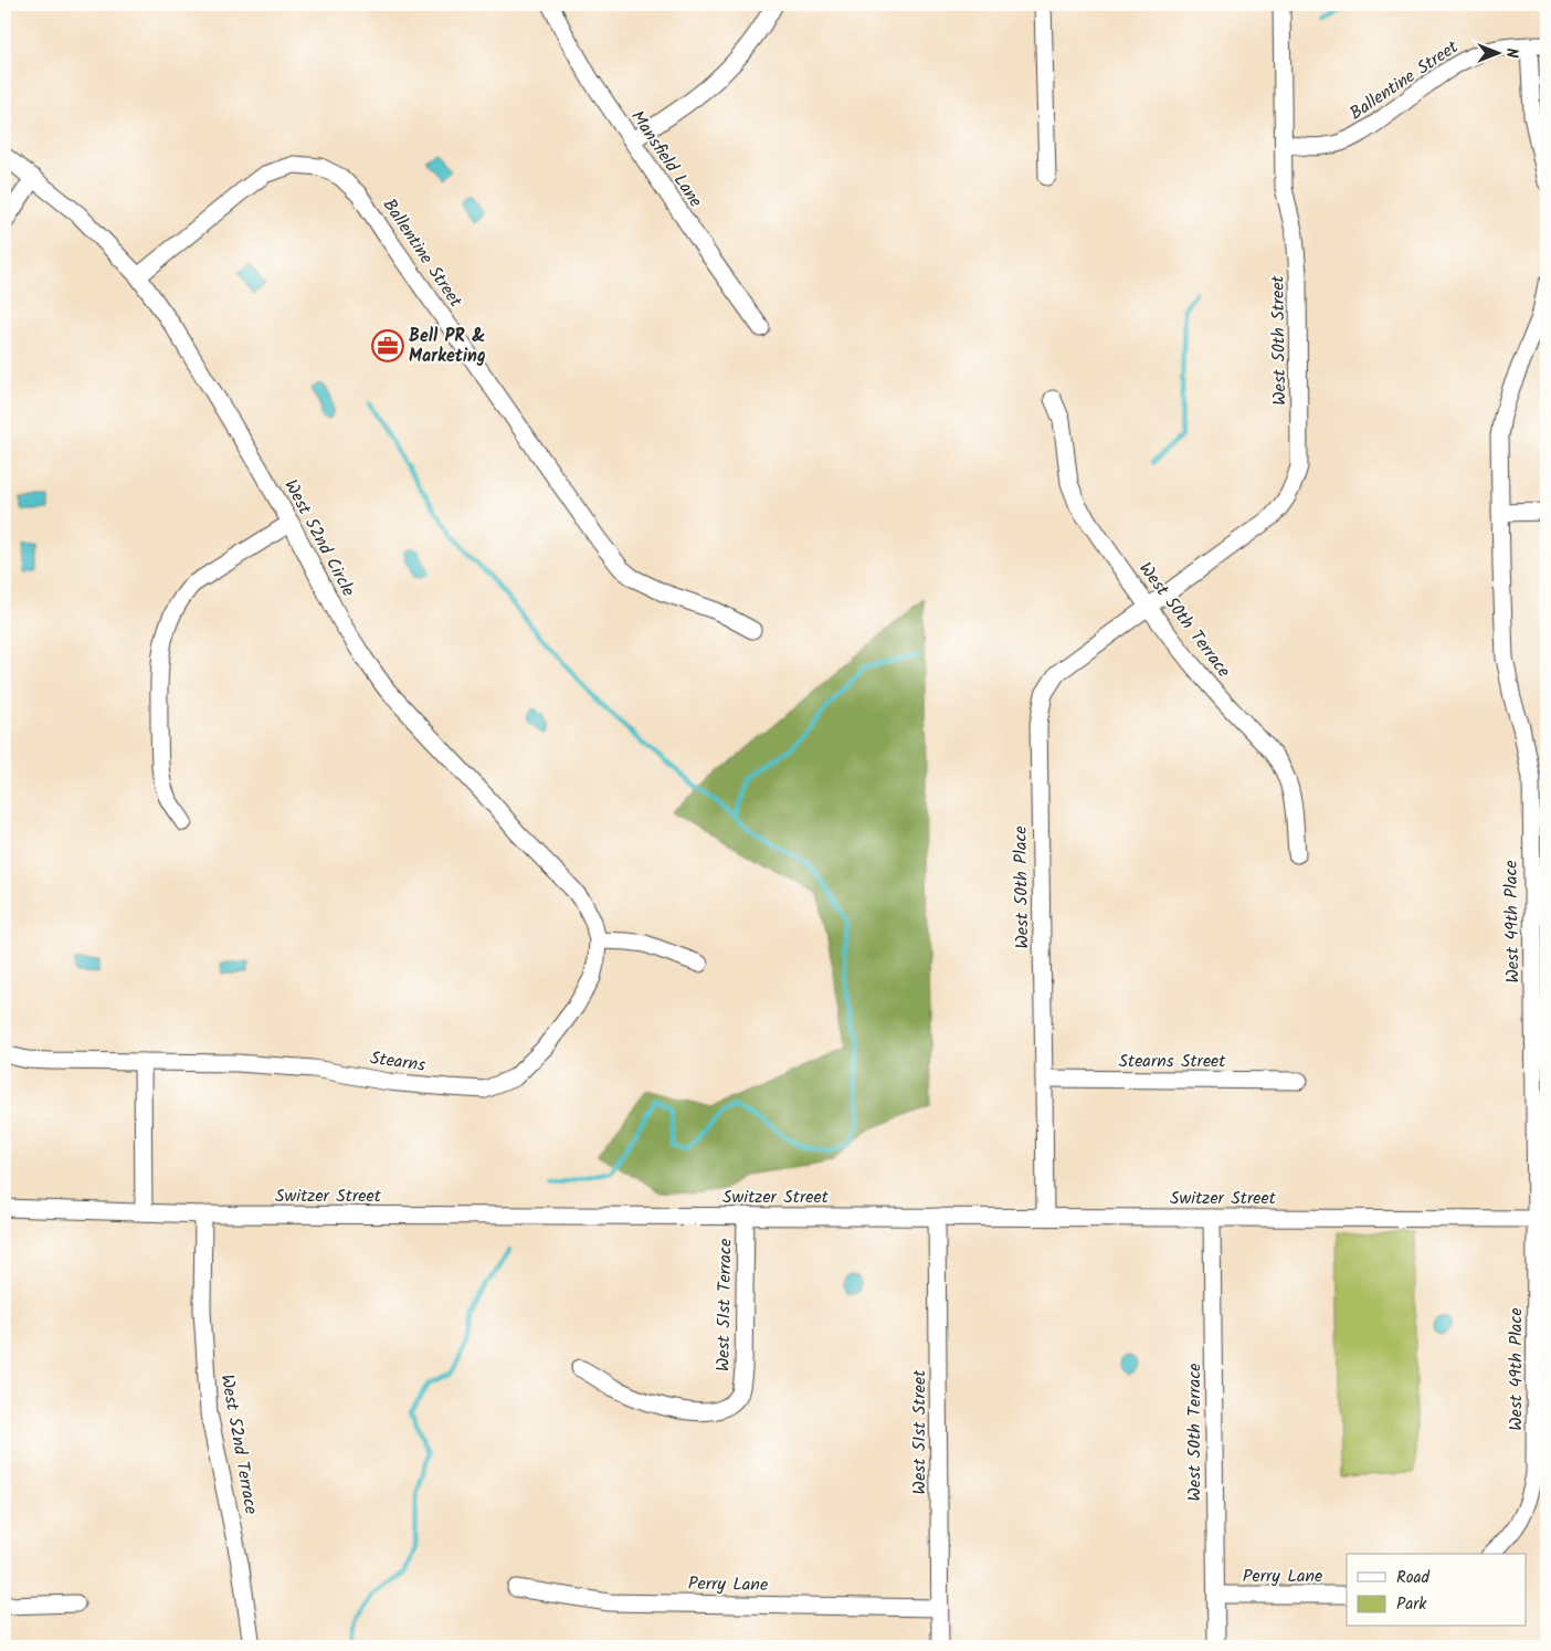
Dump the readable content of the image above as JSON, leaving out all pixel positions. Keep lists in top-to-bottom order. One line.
{"streets":{"street":["Ballentine Street","Mansfield Lane","West 50th Street","West 52nd Circle","West 50th Terrace","West 50th Place","West 49th Place","Stearns Street","Stearns","Switzer Street","West 51st Terrace","West 51st Street","West 52nd Terrace","Perry Lane"]},"crossings":[["Ballentine Street","West 50th Street"],["Ballentine Street","West 52nd Circle"],["West 50th Street","West 50th Terrace"],["West 50th Street","West 50th Place"],["West 52nd Circle","Stearns"],["West 50th Terrace","West 50th Place"],["West 50th Terrace","Switzer Street"],["West 50th Terrace","Perry Lane"],["West 50th Place","Stearns Street"],["West 50th Place","Switzer Street"],["West 49th Place","Switzer Street"],["Switzer Street","West 51st Terrace"],["Switzer Street","West 51st Street"],["Switzer Street","West 52nd Terrace"],["West 51st Street","Perry Lane"]],"places":{"office":["Bell PR & Marketing"]},"legend":["Road","Park"],"north":"right"}
